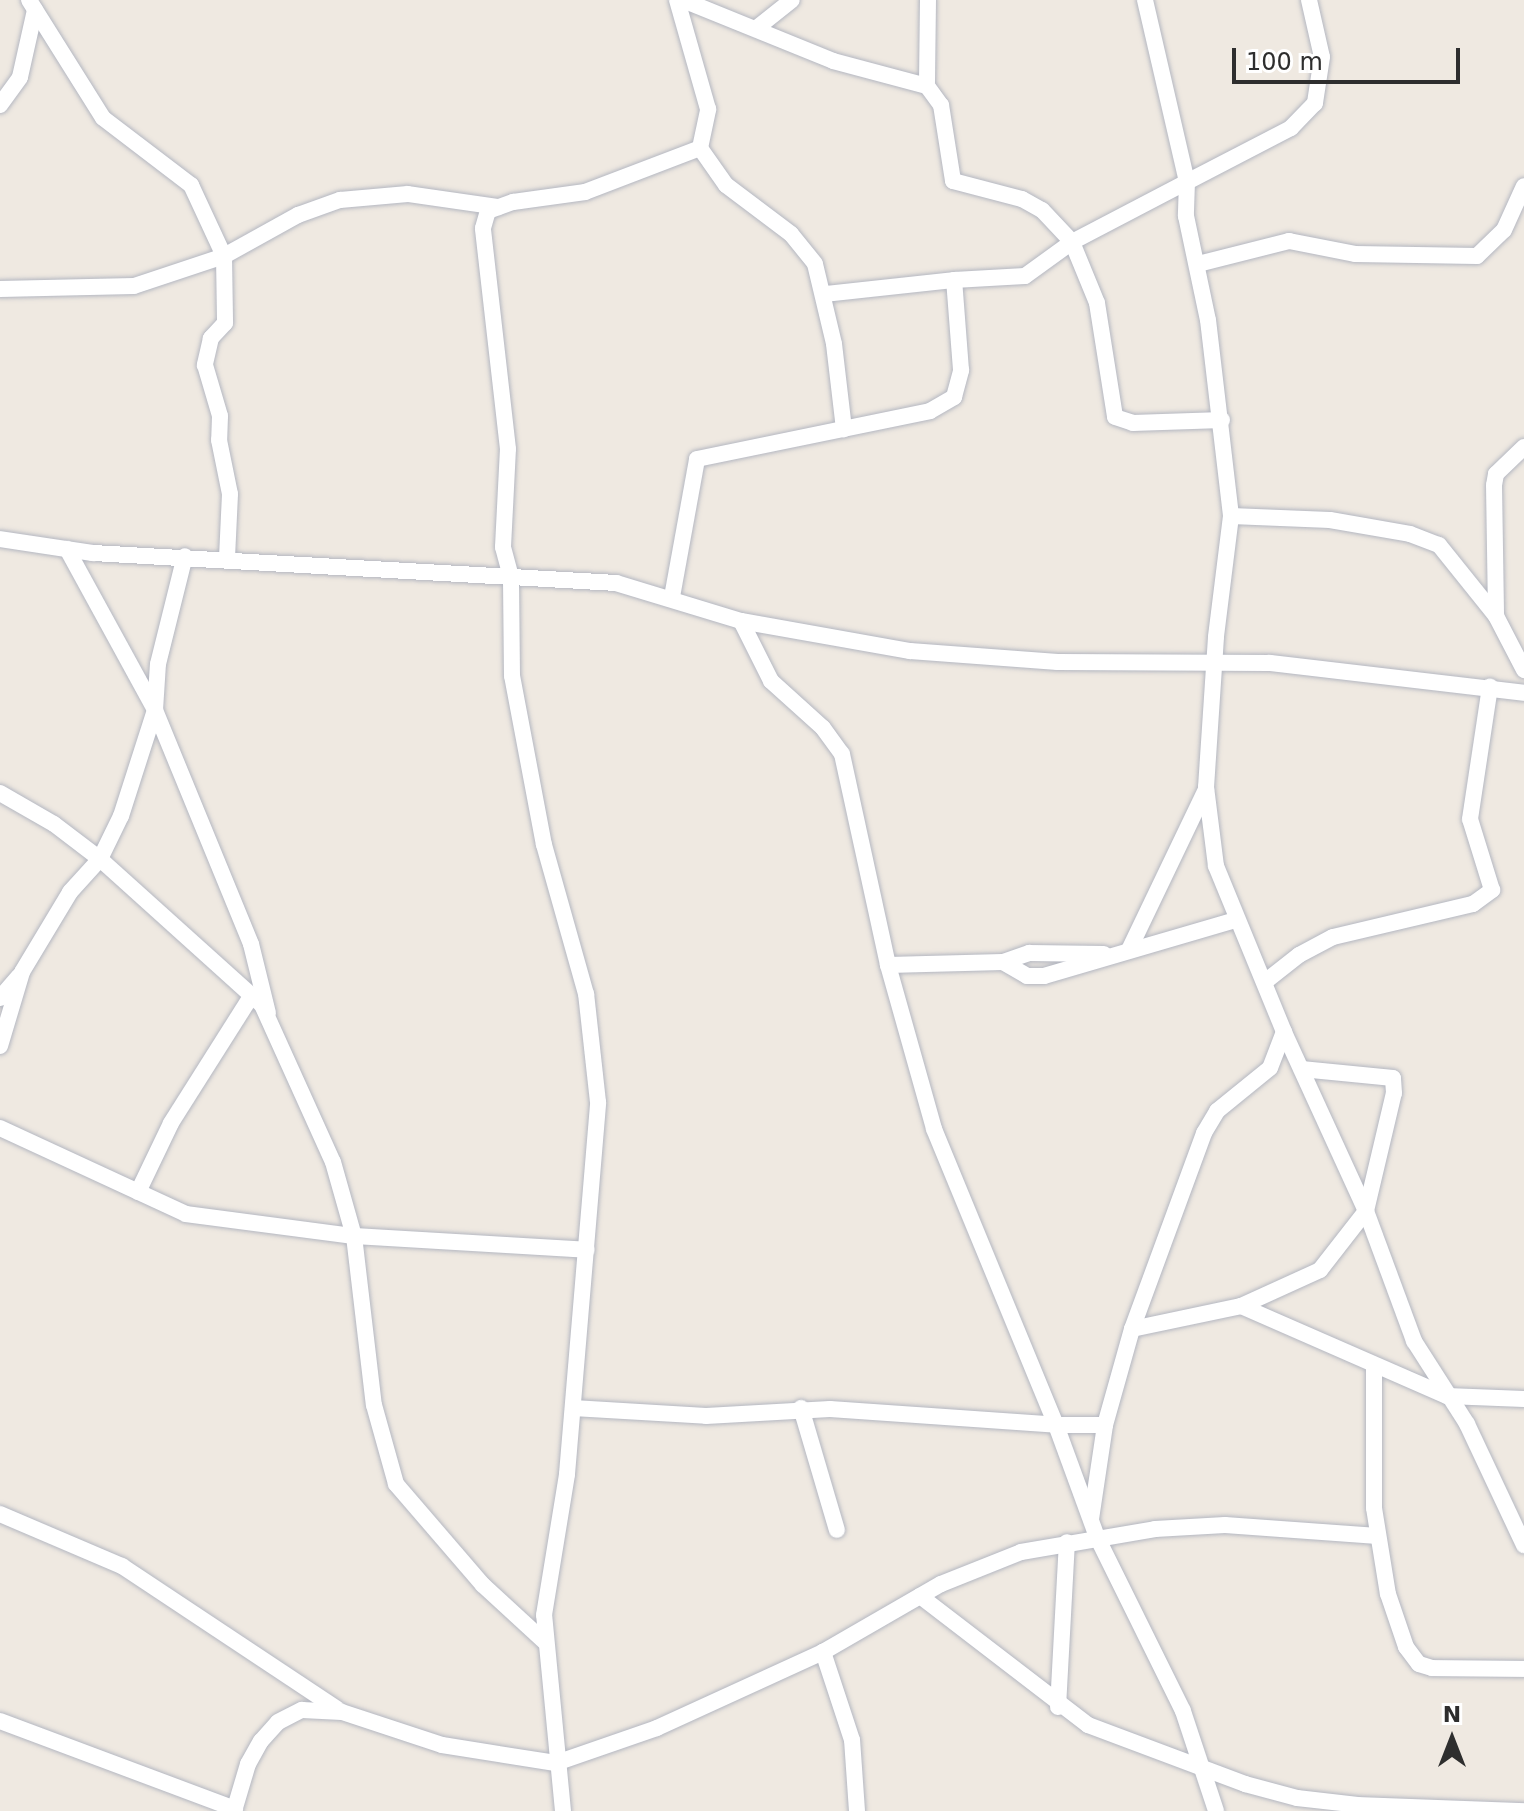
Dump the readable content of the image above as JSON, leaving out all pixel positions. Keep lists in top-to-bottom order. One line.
{"scale_bar":"100 m","north":"top"}
